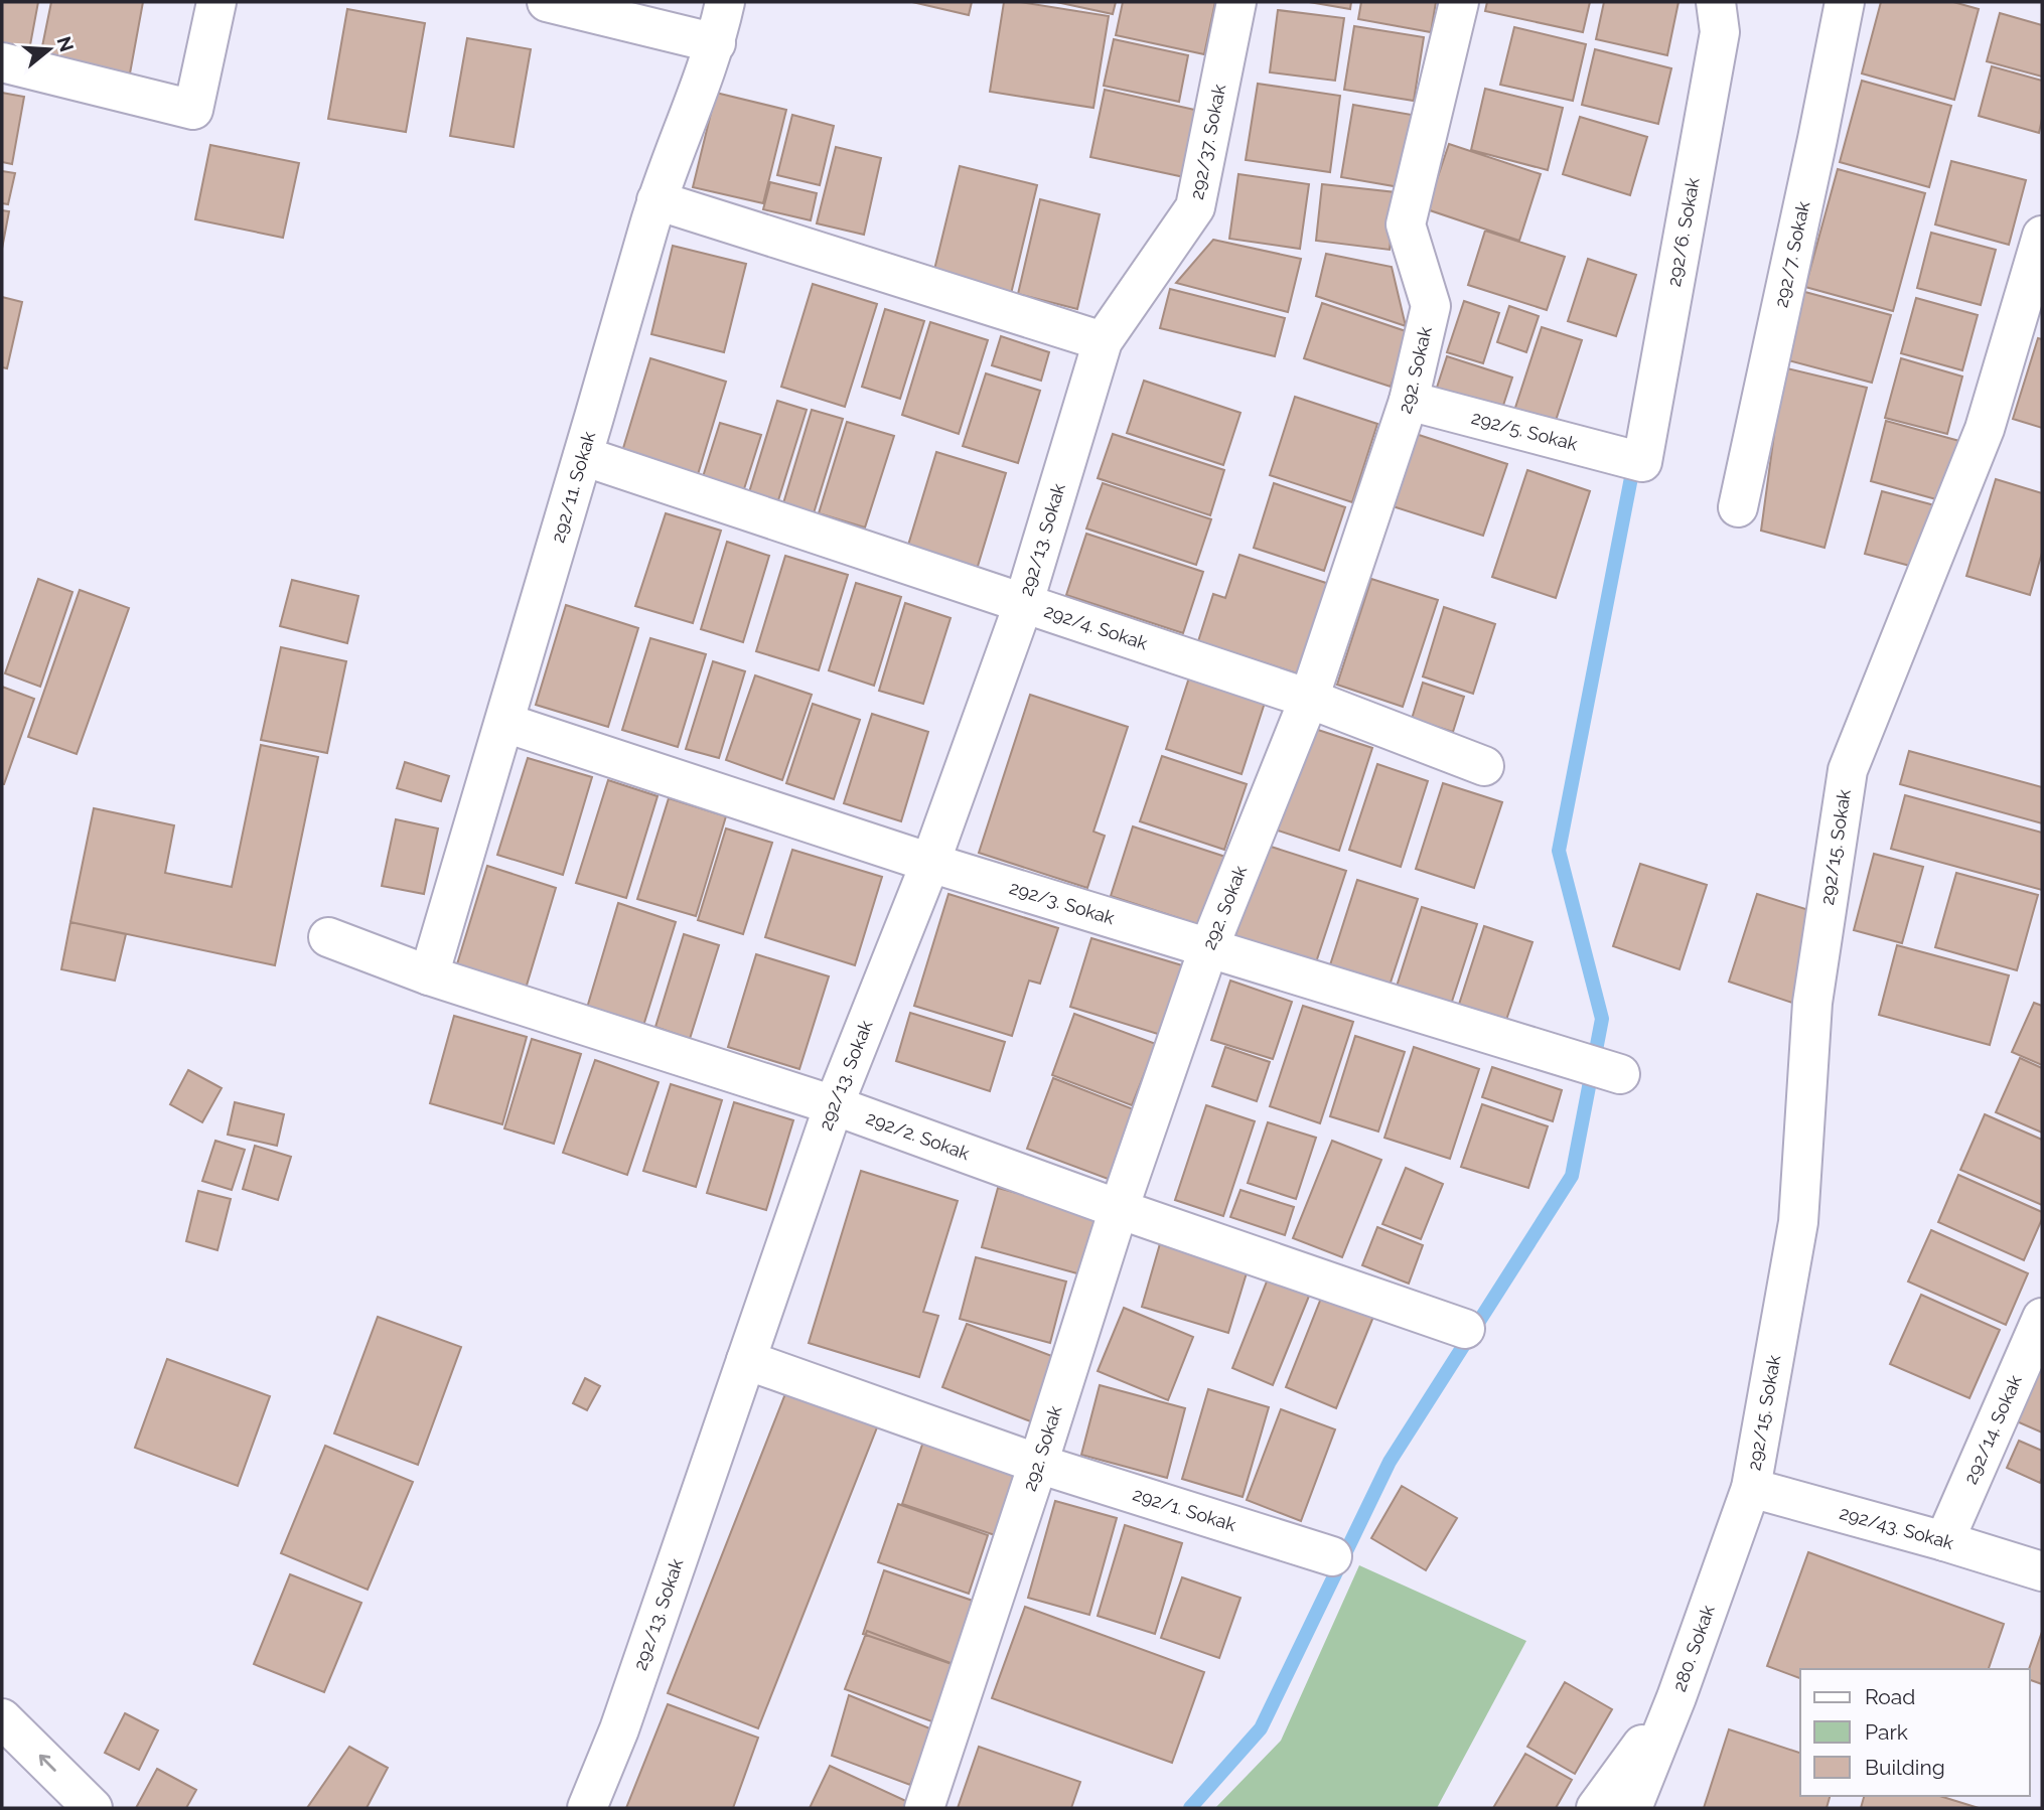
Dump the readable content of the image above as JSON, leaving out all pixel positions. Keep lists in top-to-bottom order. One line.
{"streets":{"street":["292/37. Sokak","292/6. Sokak","292/7. Sokak","292. Sokak","292/5. Sokak","292/11. Sokak","292/13. Sokak","292/4. Sokak","292/15. Sokak","292/3. Sokak","292/2. Sokak","292/14. Sokak","292/1. Sokak","292/43. Sokak","280. Sokak"]},"crossings":[["292/37. Sokak","292/13. Sokak"],["292/6. Sokak","292/5. Sokak"],["292. Sokak","292/5. Sokak"],["292. Sokak","292/4. Sokak"],["292. Sokak","292/3. Sokak"],["292. Sokak","292/2. Sokak"],["292. Sokak","292/1. Sokak"],["292/11. Sokak","292/4. Sokak"],["292/11. Sokak","292/3. Sokak"],["292/11. Sokak","292/2. Sokak"],["292/13. Sokak","292/4. Sokak"],["292/13. Sokak","292/3. Sokak"],["292/13. Sokak","292/2. Sokak"],["292/13. Sokak","292/1. Sokak"],["292/15. Sokak","292/43. Sokak"],["292/15. Sokak","280. Sokak"],["292/14. Sokak","292/43. Sokak"],["292/43. Sokak","280. Sokak"]],"legend":["Road","Park","Building"],"north":"right"}
